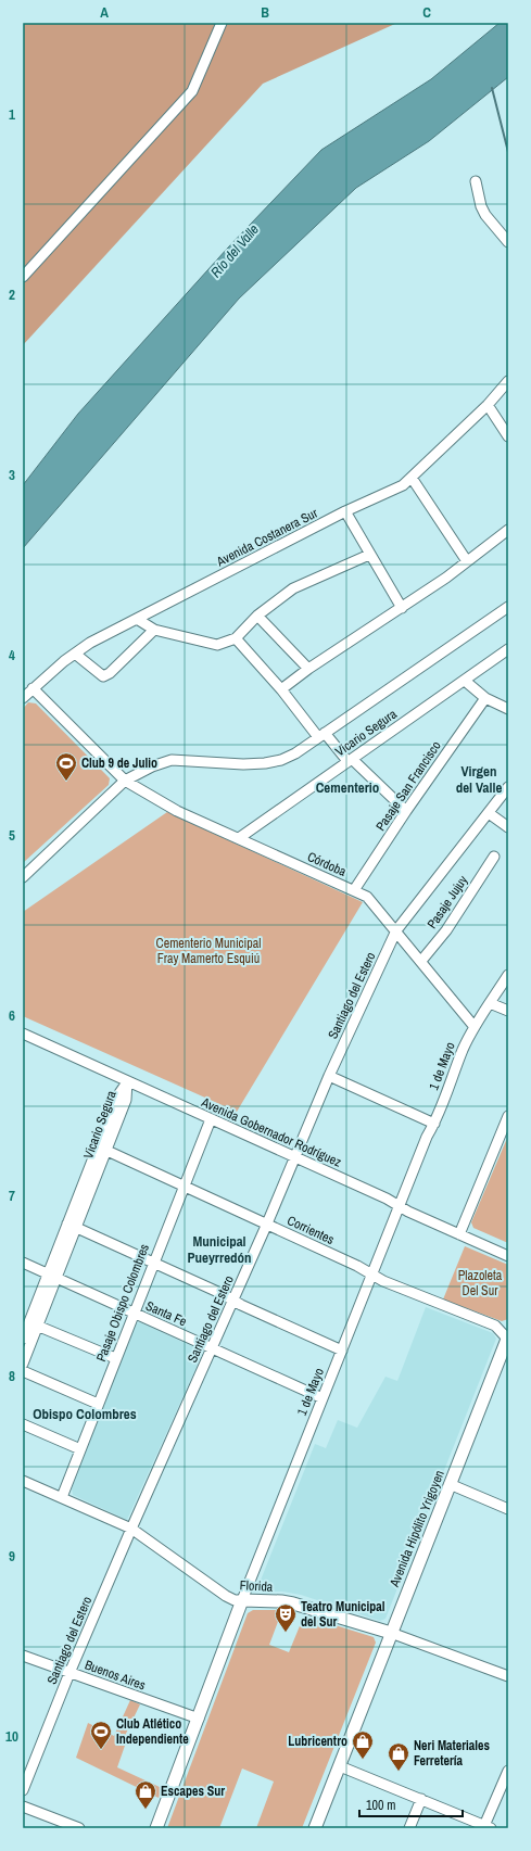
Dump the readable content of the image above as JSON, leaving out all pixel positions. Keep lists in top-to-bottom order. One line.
{"streets":{"main road":["1 de Mayo","Avenida Hipólito Yrigoyen","Florida"],"street":["Avenida Costanera Sur","Vicario Segura","Pasaje San Francisco","Córdoba","Pasaje Jujuy","Santiago del Estero","Avenida Gobernador Rodríguez","Corrientes","Pasaje Obispo Colombres","Santa Fe","Buenos Aires"]},"crossings":[["Avenida Costanera Sur","Córdoba"],["Vicario Segura","Córdoba"],["Vicario Segura","Avenida Gobernador Rodríguez"],["Vicario Segura","Corrientes"],["Vicario Segura","Santa Fe"],["Pasaje San Francisco","Córdoba"],["Córdoba","Pasaje Jujuy"],["Córdoba","Santiago del Estero"],["Córdoba","1 de Mayo"],["Santiago del Estero","Avenida Gobernador Rodríguez"],["Santiago del Estero","Corrientes"],["Santiago del Estero","Santa Fe"],["Santiago del Estero","Florida"],["Santiago del Estero","Buenos Aires"],["1 de Mayo","Avenida Gobernador Rodríguez"],["1 de Mayo","Corrientes"],["1 de Mayo","Santa Fe"],["1 de Mayo","Florida"],["1 de Mayo","Buenos Aires"],["Avenida Gobernador Rodríguez","Pasaje Obispo Colombres"],["Corrientes","Pasaje Obispo Colombres"],["Corrientes","Avenida Hipólito Yrigoyen"],["Pasaje Obispo Colombres","Santa Fe"],["Pasaje Obispo Colombres","Florida"],["Avenida Hipólito Yrigoyen","Florida"]],"districts":["Virgen del Valle","Cementerio","Municipal Pueyrredón","Obispo Colombres"],"water":["Río del Valle"],"parks":["Cementerio Municipal Fray Mamerto Esquiú","Plazoleta Del Sur"],"places":{"sports":["Club 9 de Julio","Club Atlético Independiente"],"theatre":["Teatro Municipal del Sur"],"shop":["Lubricentro","Neri Materiales Ferretería","Escapes Sur"]},"scale_bar":"100 m","grid":{"columns":["A","B","C"],"rows":["1","2","3","4","5","6","7","8","9","10"]}}
